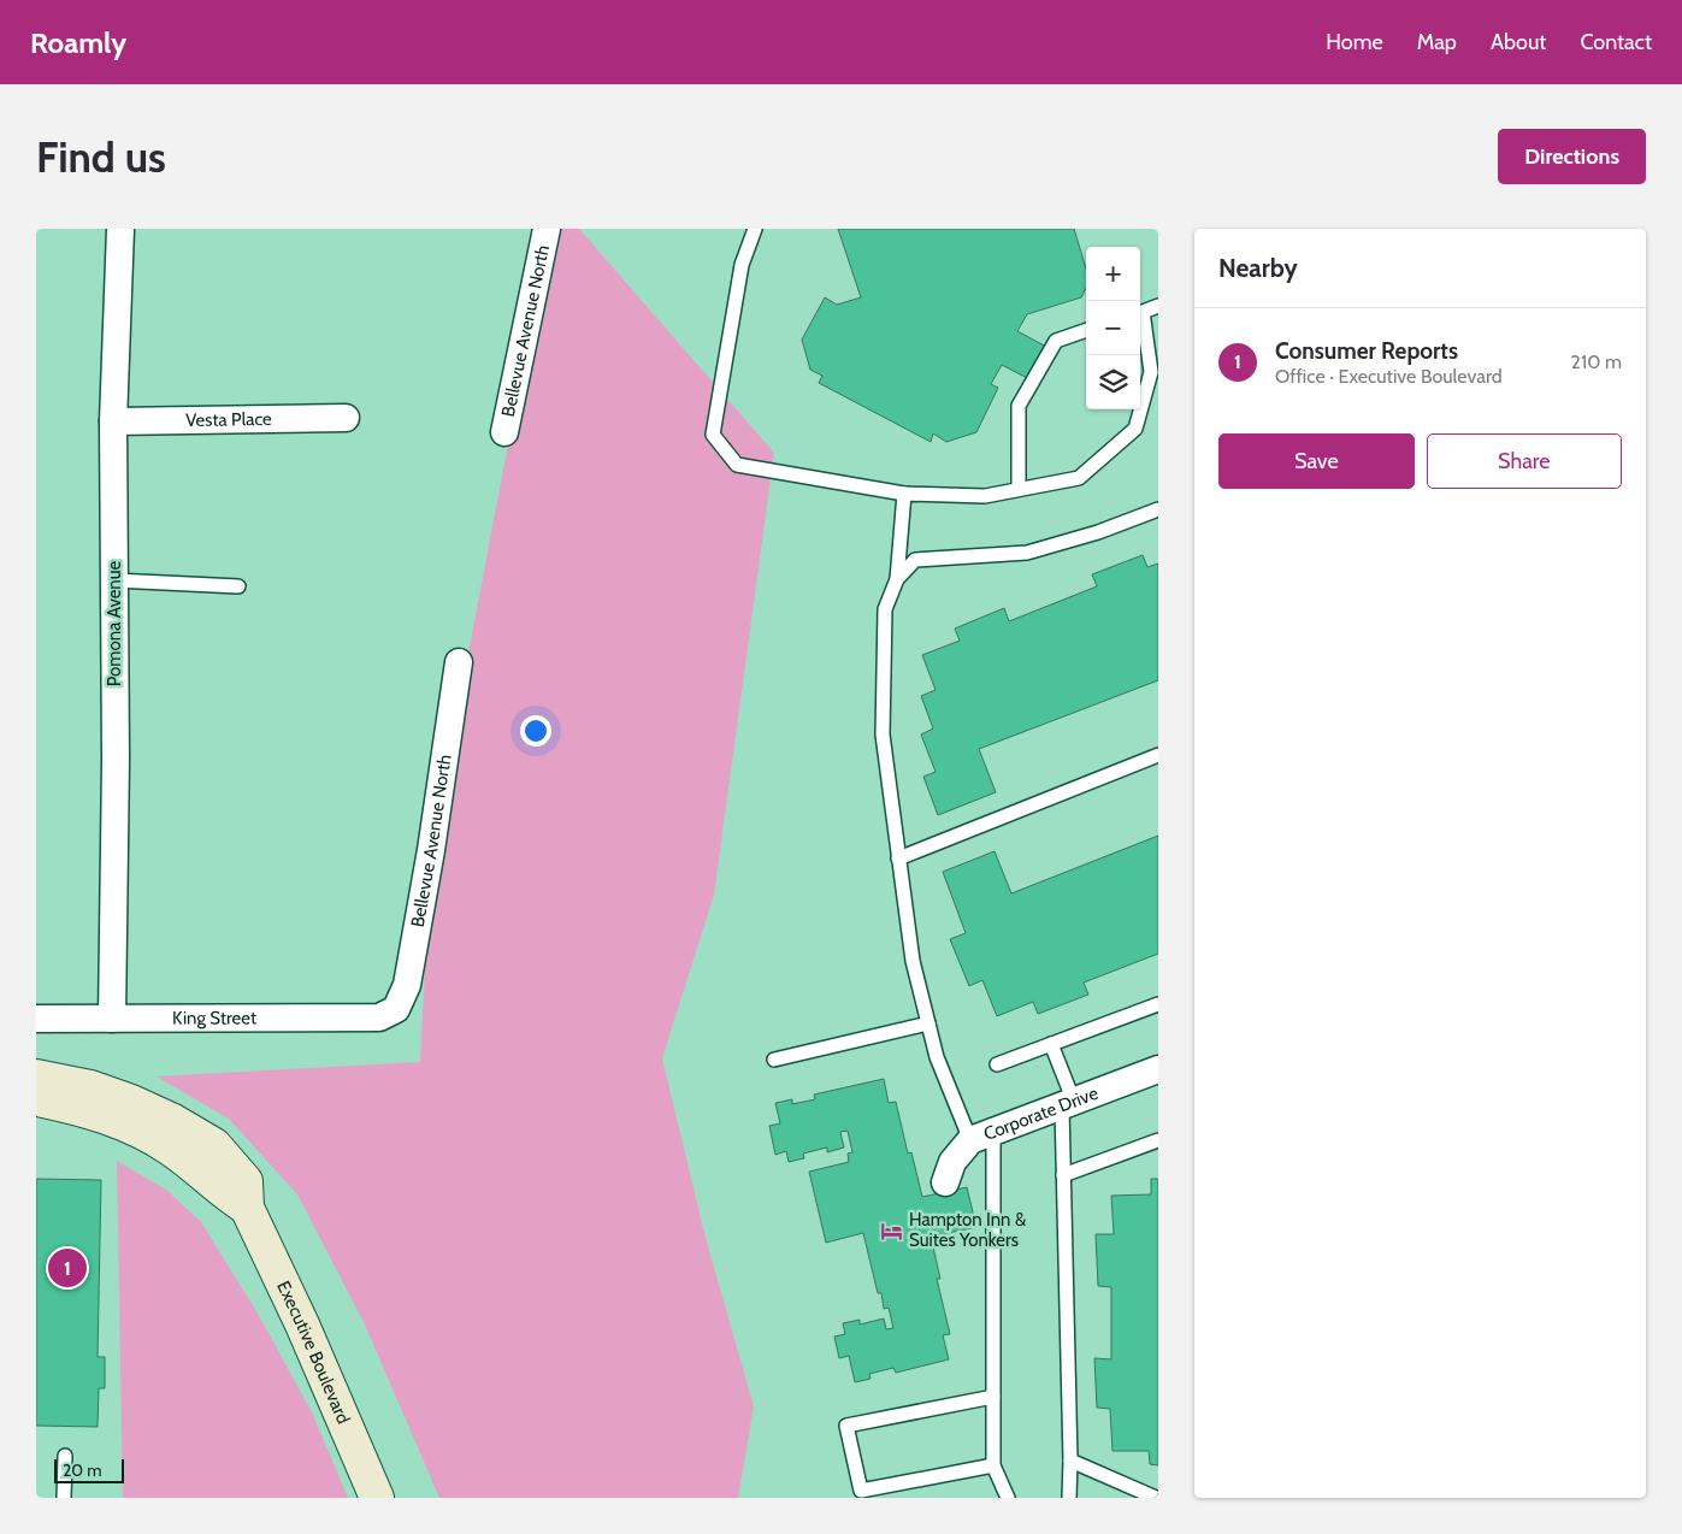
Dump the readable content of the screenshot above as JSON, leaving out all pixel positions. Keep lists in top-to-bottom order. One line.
{"streets":{"main road":["Executive Boulevard"],"street":["Bellevue Avenue North","Vesta Place","Pomona Avenue","King Street","Corporate Drive"]},"crossings":[["Bellevue Avenue North","King Street"],["Vesta Place","Pomona Avenue"],["Pomona Avenue","King Street"]],"places":{"hotel":["Hampton Inn & Suites Yonkers"]},"scale_bar":"20 m","page":{"header":"Roamly","nav":["Home","Map","About","Contact"],"buttons":["Directions",["Save","Share"]],"title":"Find us","heading":"Nearby","map_buttons":["+","−"],"list":[{"mark":"1","name":"Consumer Reports","note":"Office · Executive Boulevard","value":"210 m"}],"pins":"1","scale":"20 m"}}
